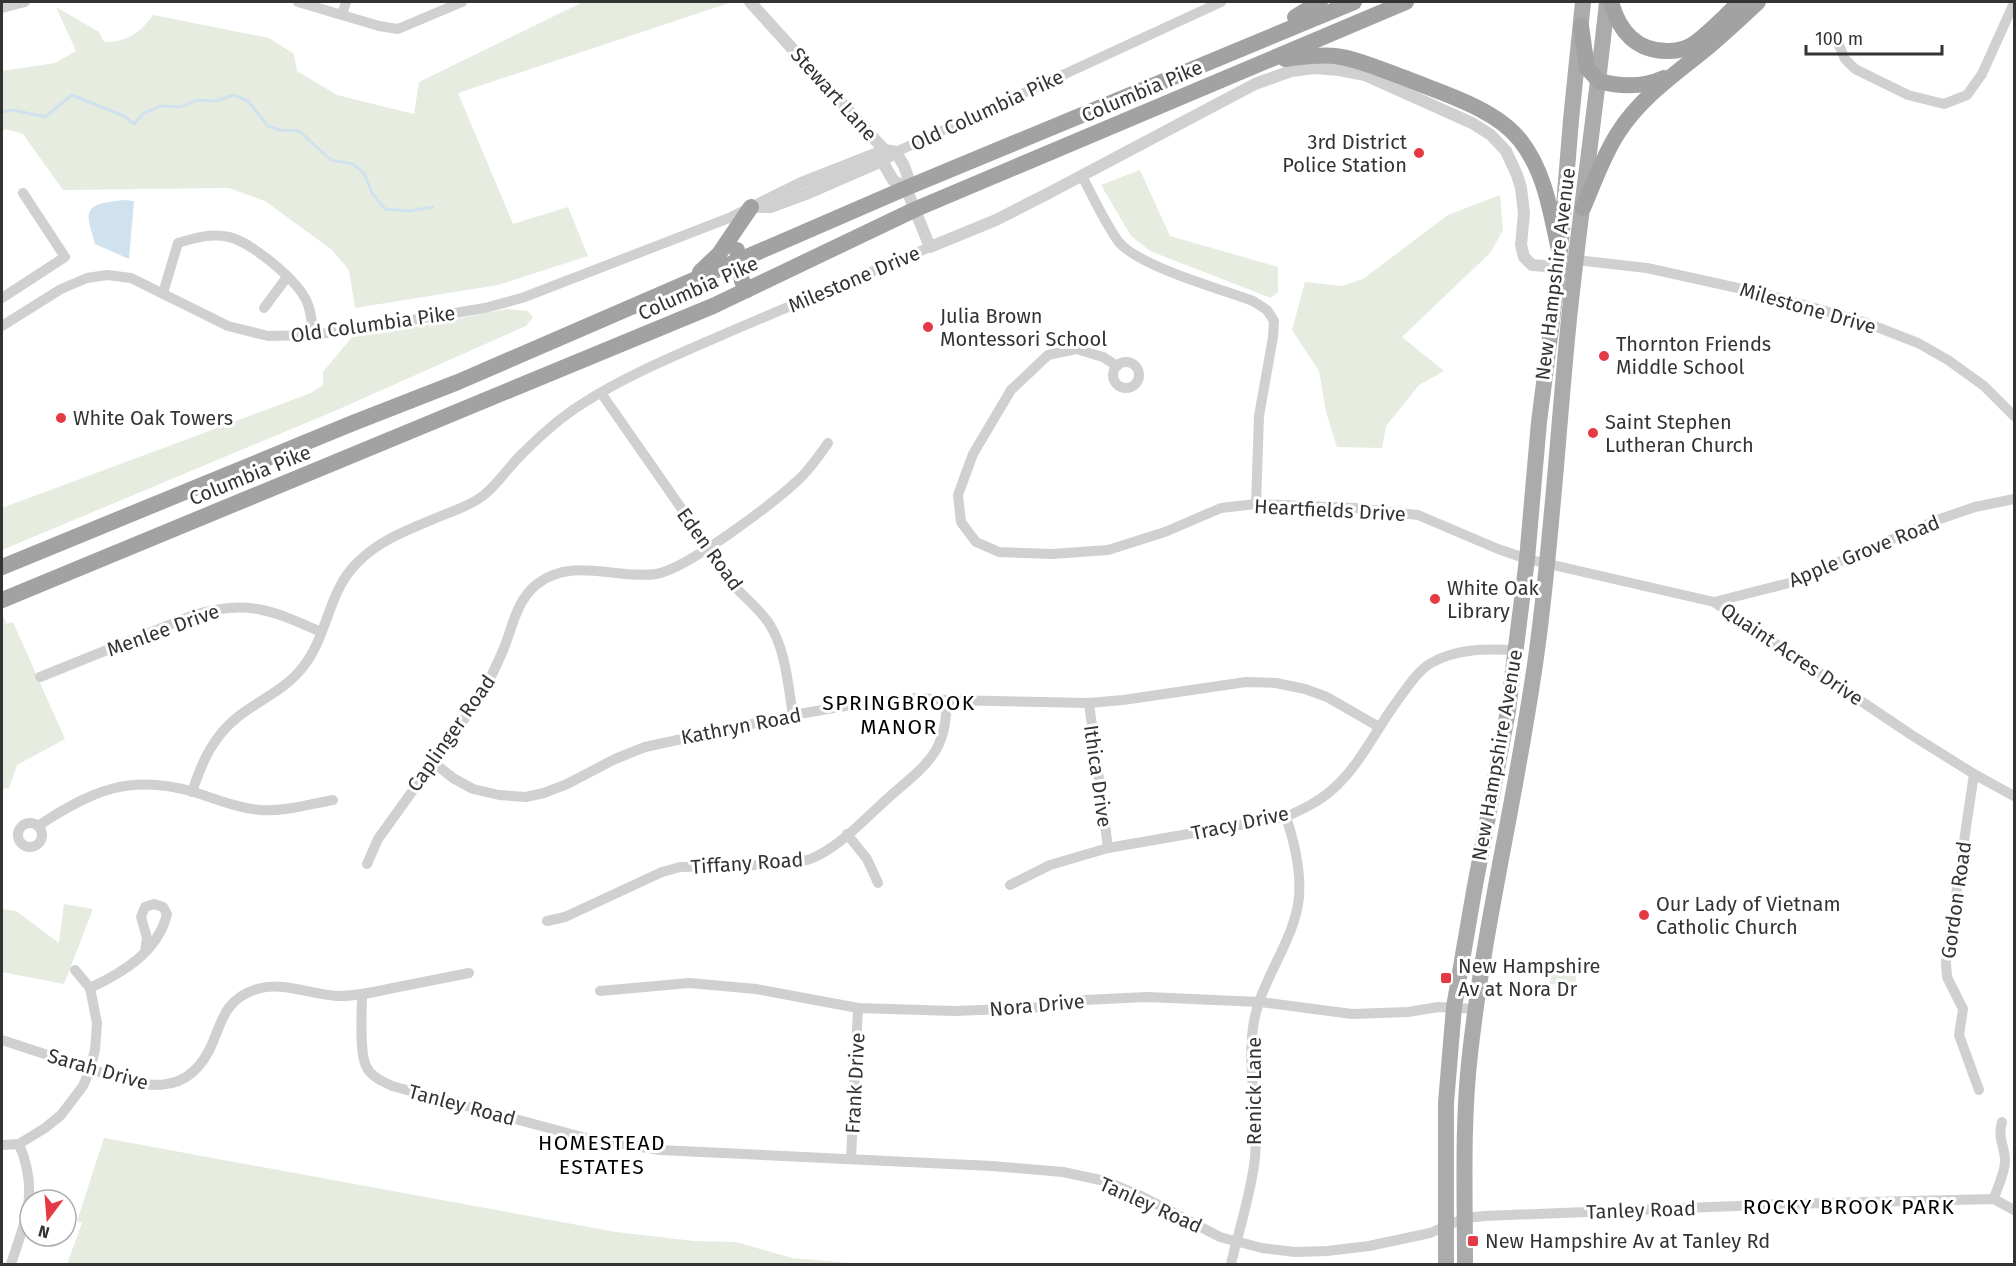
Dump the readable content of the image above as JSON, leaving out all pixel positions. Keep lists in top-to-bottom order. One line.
{"streets":{"highway":["Columbia Pike"],"main road":["New Hampshire Avenue"],"street":["Stewart Lane","Old Columbia Pike","Milestone Drive","Heartfields Drive","Eden Road","Apple Grove Road","Menlee Drive","Quaint Acres Drive","Kathryn Road","Caplinger Road","Ithica Drive","Tracy Drive","Tiffany Road","Gordon Road","Nora Drive","Sarah Drive","Frank Drive","Renick Lane","Tanley Road"]},"crossings":[["Columbia Pike","Stewart Lane"],["Stewart Lane","Old Columbia Pike"],["Stewart Lane","Milestone Drive"],["New Hampshire Avenue","Milestone Drive"],["New Hampshire Avenue","Heartfields Drive"],["New Hampshire Avenue","Quaint Acres Drive"],["New Hampshire Avenue","Tracy Drive"],["New Hampshire Avenue","Nora Drive"],["New Hampshire Avenue","Tanley Road"],["Milestone Drive","Eden Road"],["Milestone Drive","Menlee Drive"],["Heartfields Drive","Quaint Acres Drive"],["Eden Road","Kathryn Road"],["Eden Road","Caplinger Road"],["Apple Grove Road","Quaint Acres Drive"],["Quaint Acres Drive","Gordon Road"],["Kathryn Road","Caplinger Road"],["Kathryn Road","Ithica Drive"],["Kathryn Road","Tracy Drive"],["Kathryn Road","Tiffany Road"],["Ithica Drive","Tracy Drive"],["Tracy Drive","Renick Lane"],["Nora Drive","Frank Drive"],["Nora Drive","Renick Lane"],["Sarah Drive","Tanley Road"],["Frank Drive","Tanley Road"],["Renick Lane","Tanley Road"]],"districts":["SPRINGBROOK MANOR","HOMESTEAD ESTATES","ROCKY BROOK PARK"],"places":{"other":["3rd District Police Station","Julia Brown Montessori School","Thornton Friends Middle School","White Oak Towers","Saint Stephen Lutheran Church","White Oak Library","Our Lady of Vietnam Catholic Church"],"transit":["New Hampshire Av at Nora Dr","New Hampshire Av at Tanley Rd"]},"scale_bar":"100 m","north":"bottom"}
